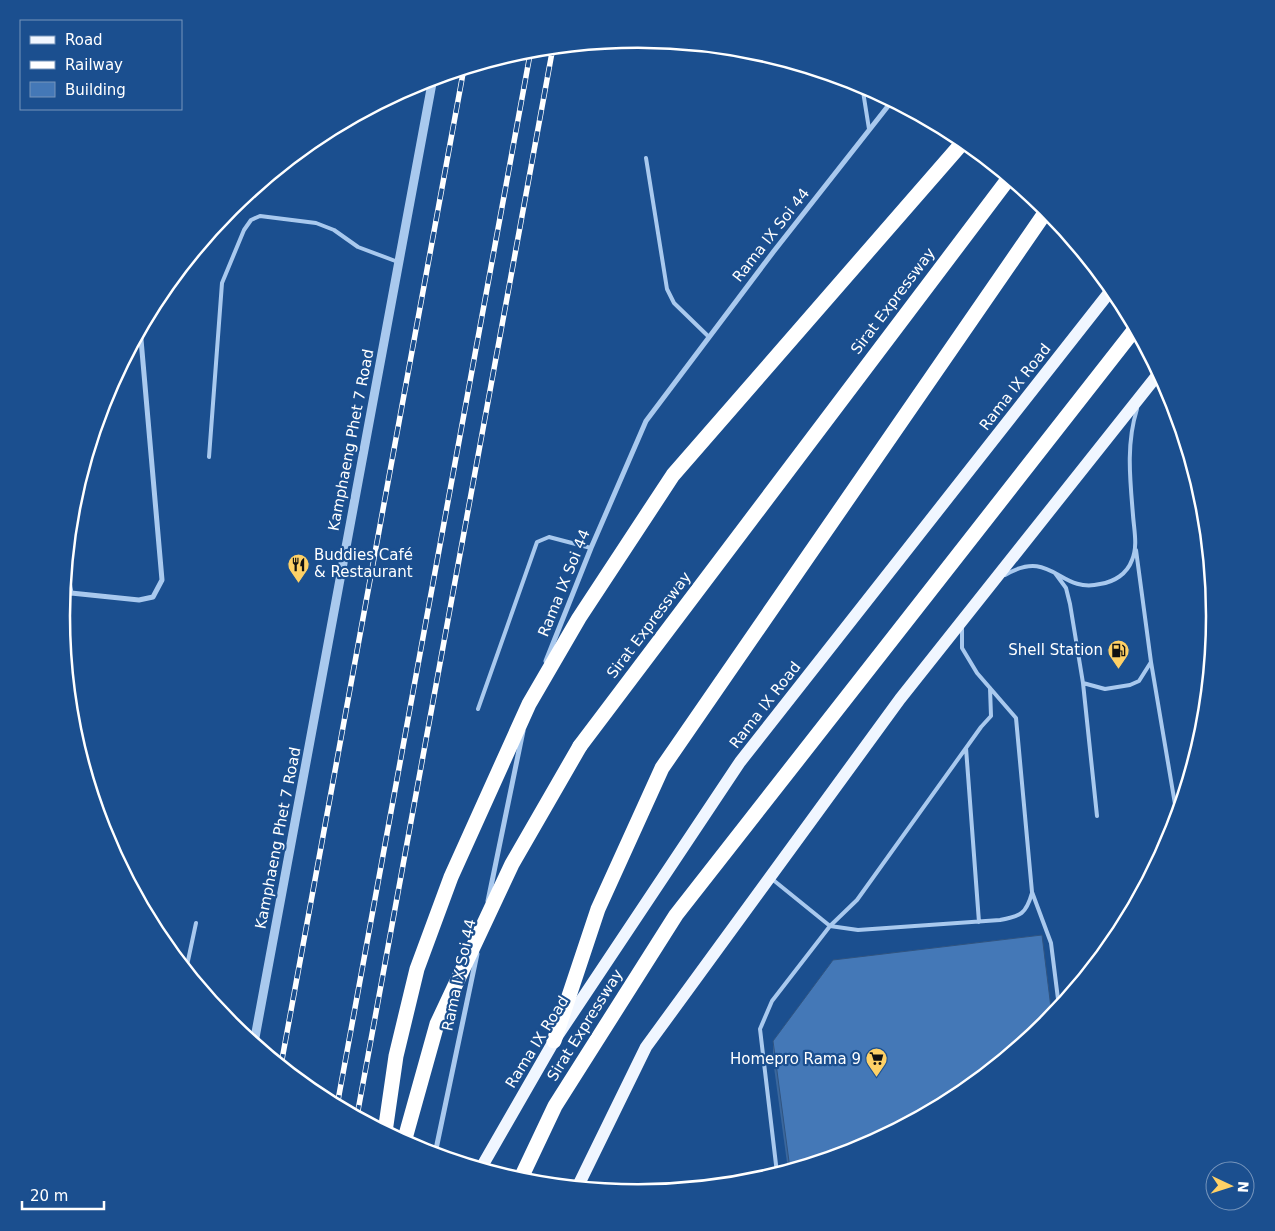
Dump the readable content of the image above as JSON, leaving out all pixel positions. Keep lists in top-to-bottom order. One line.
{"streets":{"highway":["Sirat Expressway"],"main road":["Rama IX Road"],"street":["Rama IX Soi 44","Kamphaeng Phet 7 Road"]},"places":{"restaurant":["Buddies Café & Restaurant"],"fuel station":["Shell Station"],"supermarket":["Homepro Rama 9"]},"legend":["Road","Railway","Building"],"scale_bar":"20 m","north":"right"}
